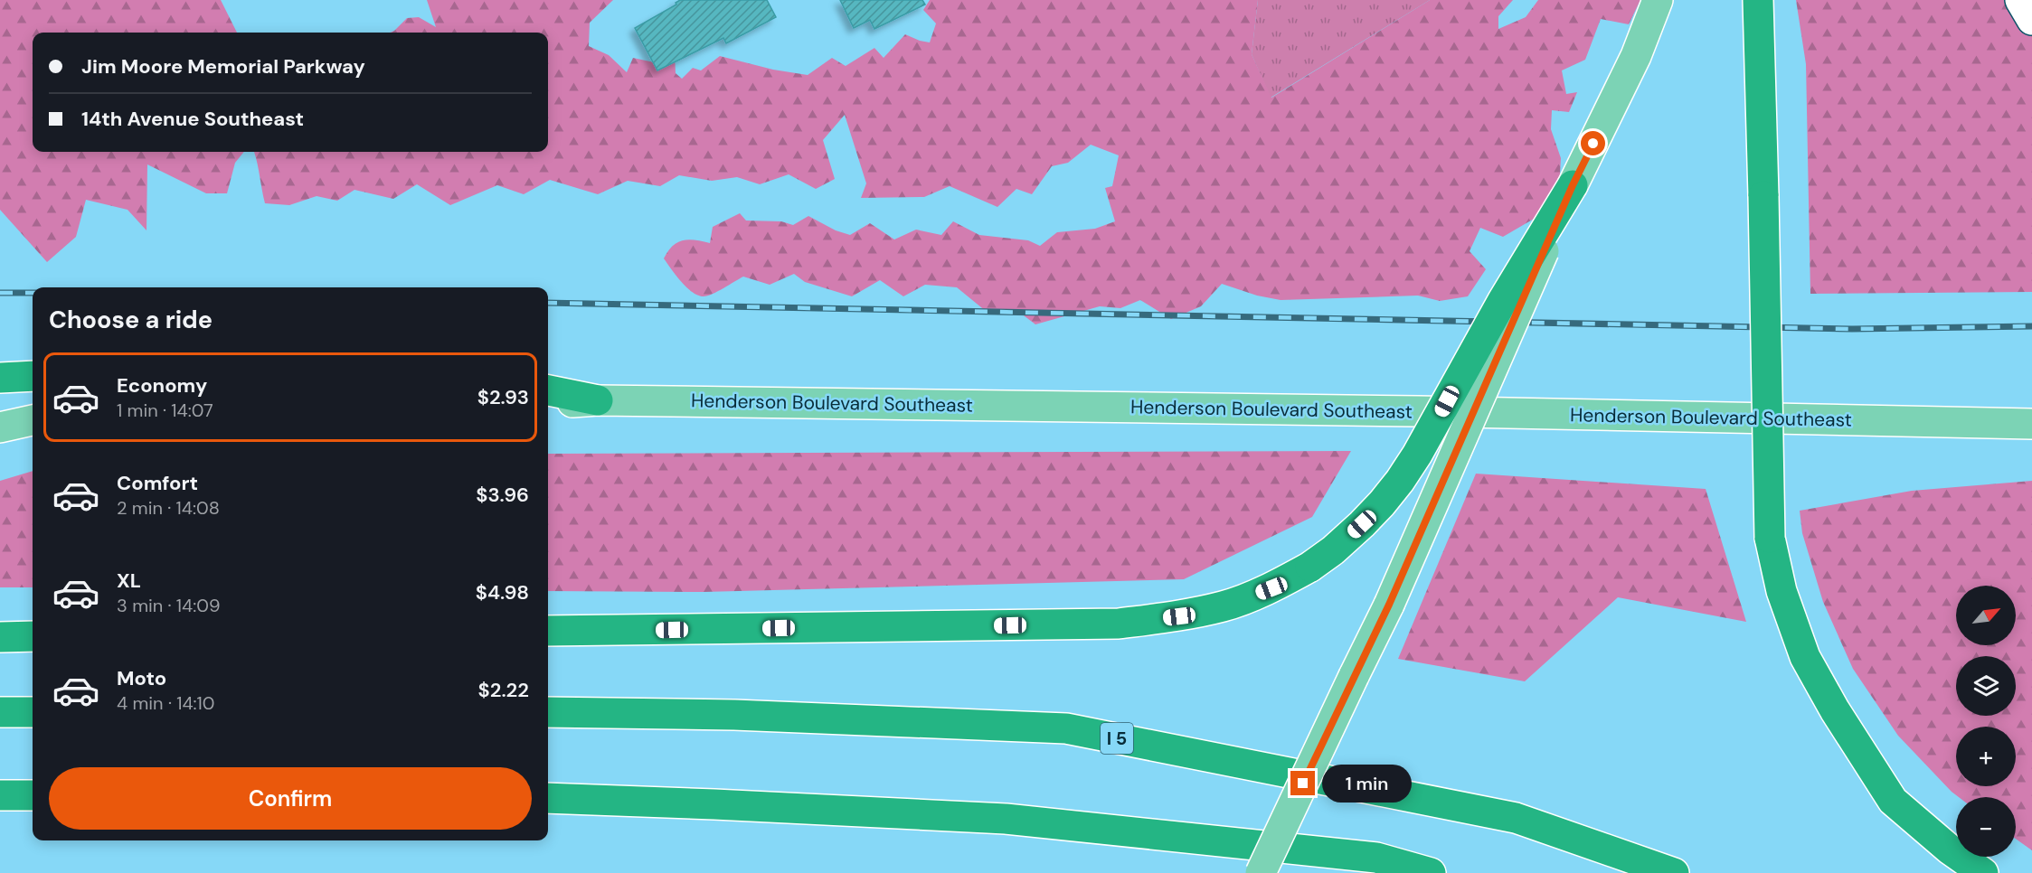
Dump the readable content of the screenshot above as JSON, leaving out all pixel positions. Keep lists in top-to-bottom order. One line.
{"streets":{"highway":["I 5"],"main road":["Henderson Boulevard Southeast"]},"north":"top right","page":{"banner":["Jim Moore Memorial Parkway","14th Avenue Southeast"],"heading":"Choose a ride","list":[{"name":"Economy","note":"1 min · 14:07","value":"$2.93"},{"name":"Comfort","note":"2 min · 14:08","value":"$3.96"},{"name":"XL","note":"3 min · 14:09","value":"$4.98"},{"name":"Moto","note":"4 min · 14:10","value":"$2.22"}],"map_buttons":["+","−"],"buttons":"Confirm","bubble":"1 min"}}
